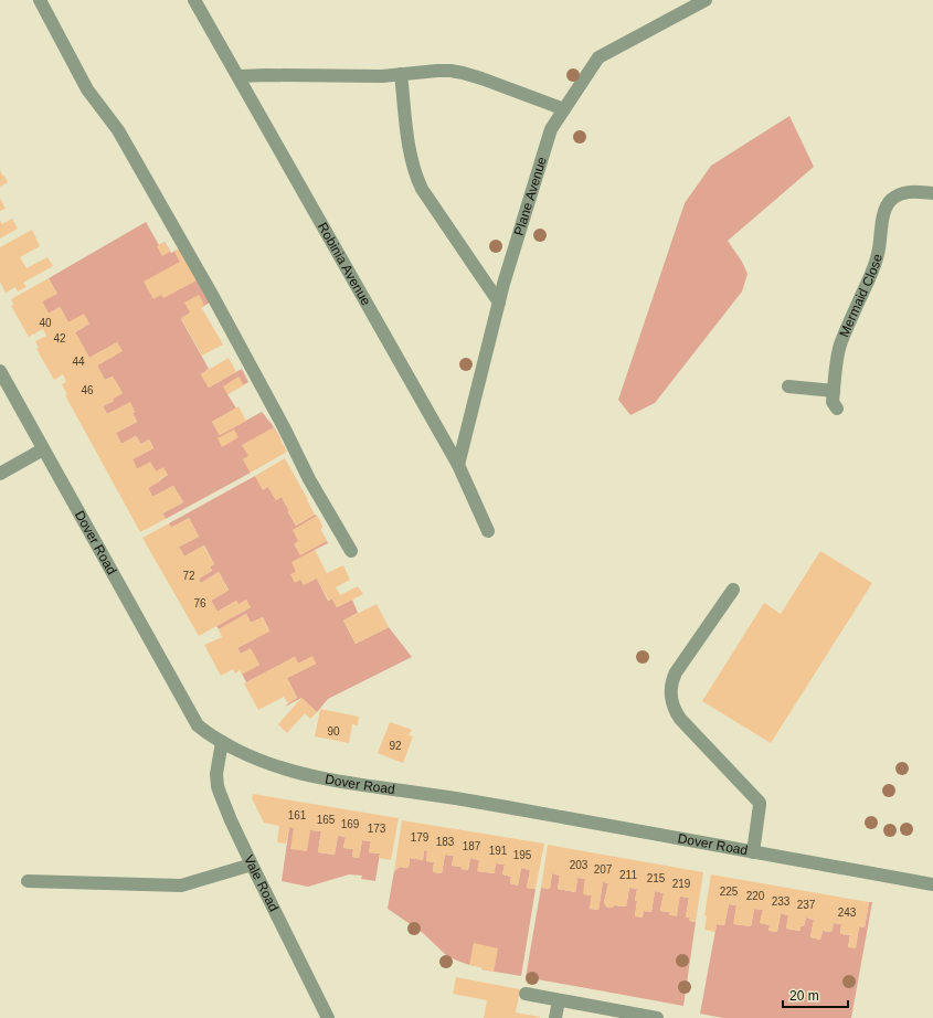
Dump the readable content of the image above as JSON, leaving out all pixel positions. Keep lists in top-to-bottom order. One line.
{"streets":{"street":["Plane Avenue","Robinia Avenue","Mermaid Close","Dover Road","Vale Road"]},"crossings":[["Plane Avenue","Robinia Avenue"],["Dover Road","Vale Road"]],"house_numbers":["40","42","44","46","72","76","90","92","161","165","169","173","179","183","187","191","195","203","207","211","215","219","225","220","233","237","243"],"scale_bar":"20 m"}
